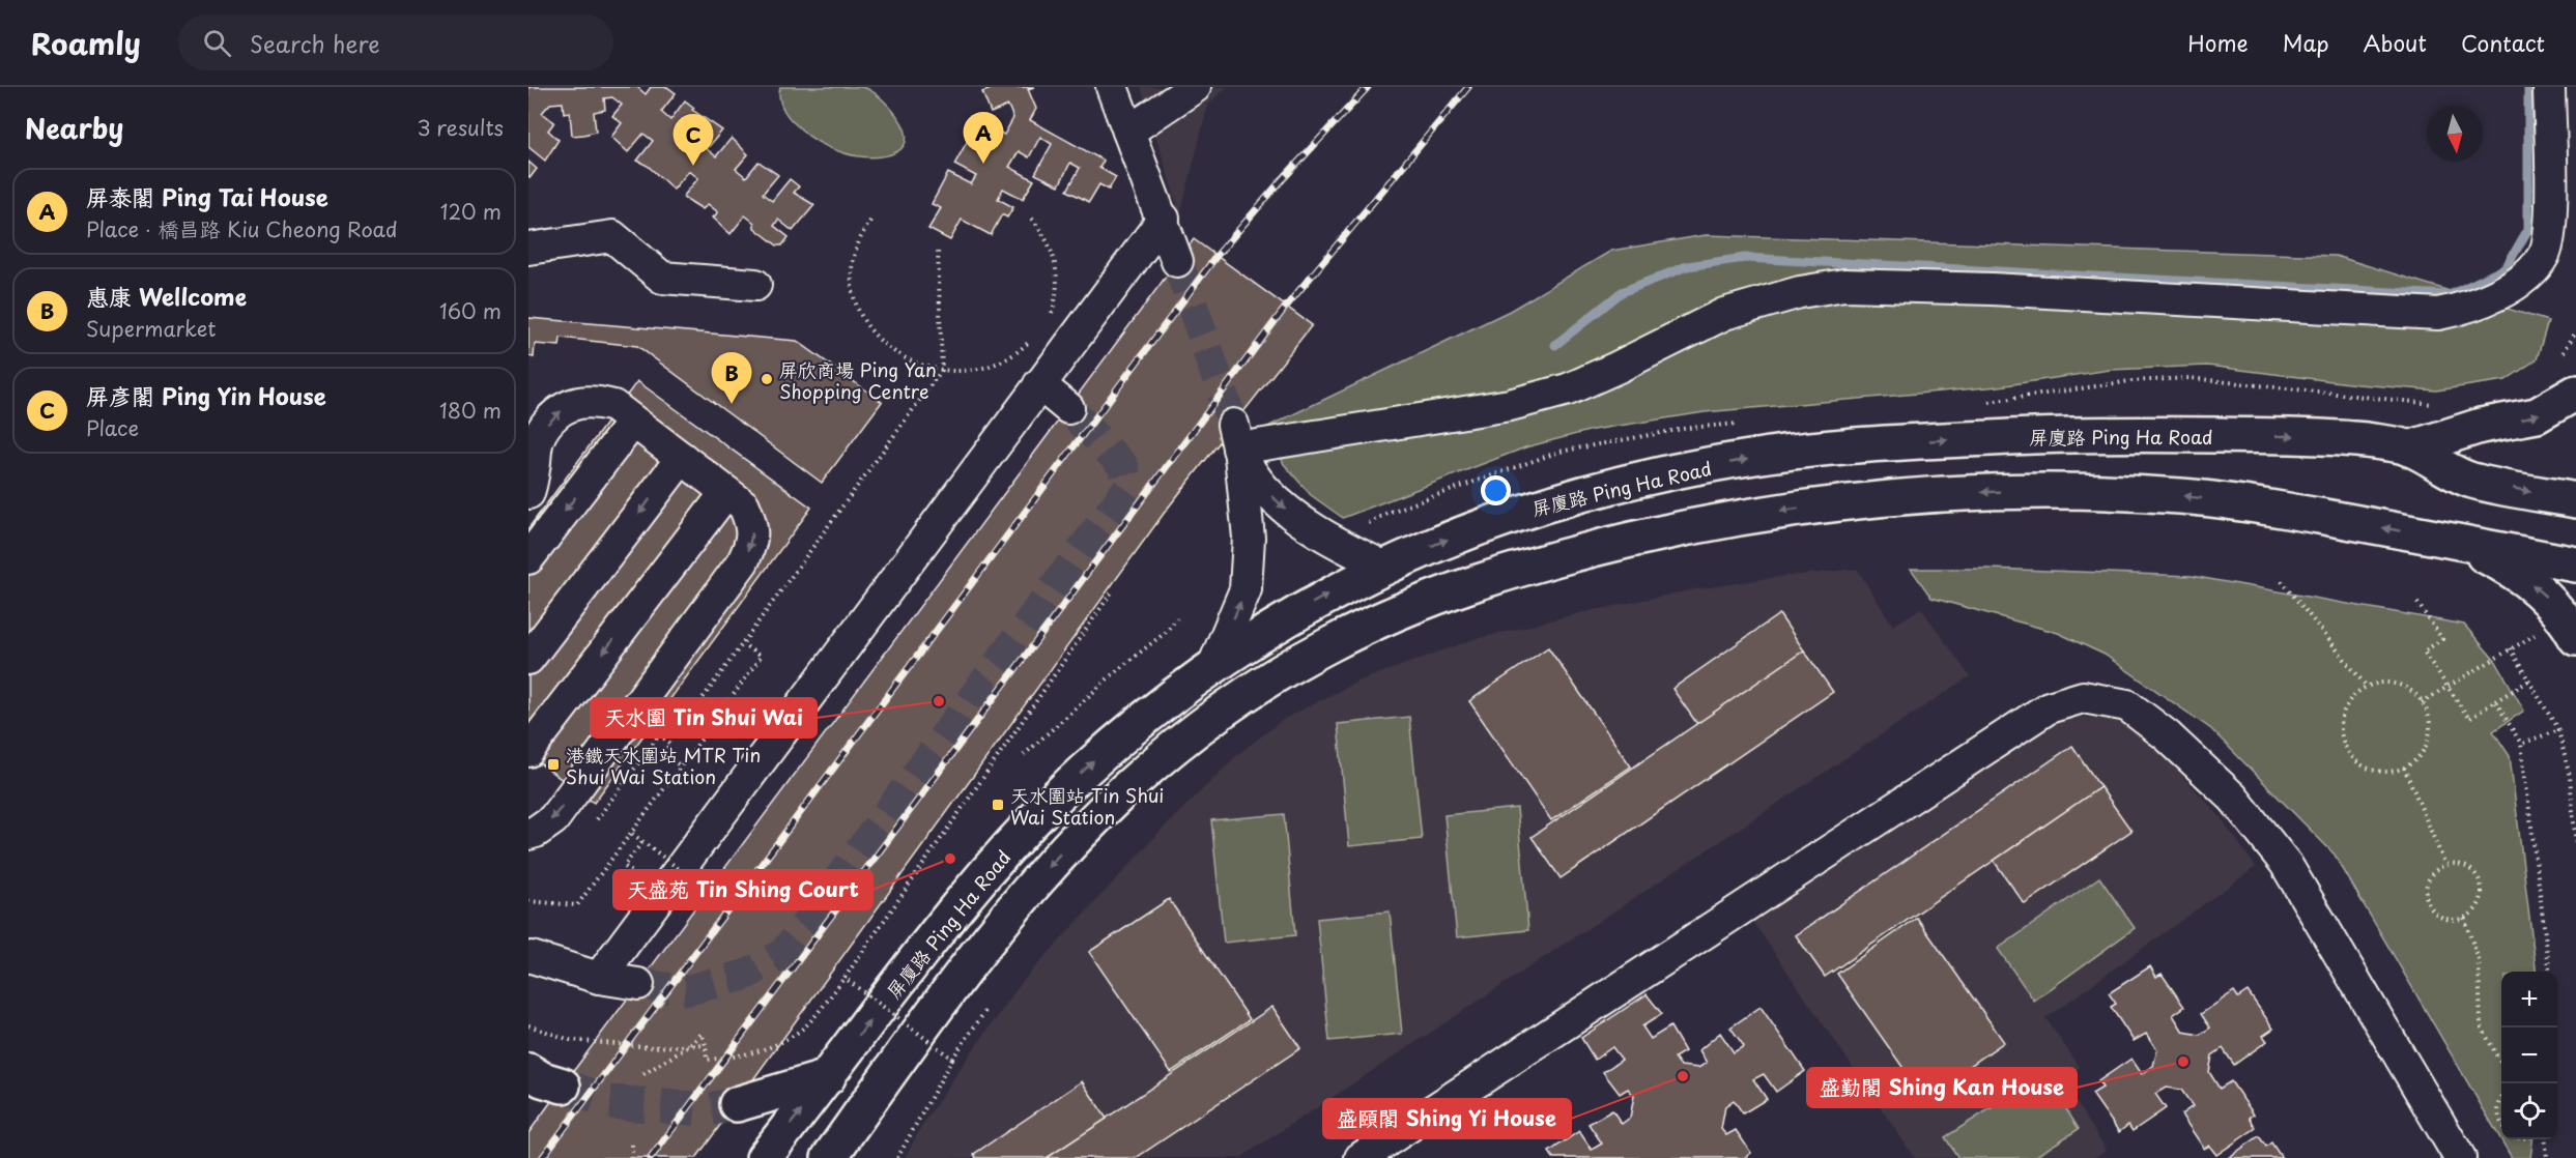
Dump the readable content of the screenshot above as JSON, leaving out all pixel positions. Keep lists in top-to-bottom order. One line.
{"streets":{"main road":["屏廈路 Ping Ha Road"]},"places":{"other":["屏欣商場 Ping Yan Shopping Centre","天水圍 Tin Shui Wai","天盛苑 Tin Shing Court","盛勤閣 Shing Kan House","盛頤閣 Shing Yi House"],"transit":["港鐵天水圍站 MTR Tin Shui Wai Station","天水圍站 Tin Shui Wai Station"]},"north":"bottom","page":{"header":"Roamly","search":"Search here","nav":["Home","Map","About","Contact"],"heading":["Nearby","3 results"],"pins":["A","C","B"],"list":[{"mark":"A","name":"屏泰閣 Ping Tai House","note":"Place · 橋昌路 Kiu Cheong Road","value":"120 m"},{"mark":"B","name":"惠康 Wellcome","note":"Supermarket","value":"160 m"},{"mark":"C","name":"屏彥閣 Ping Yin House","note":"Place","value":"180 m"}],"map_buttons":["+","−"]}}
